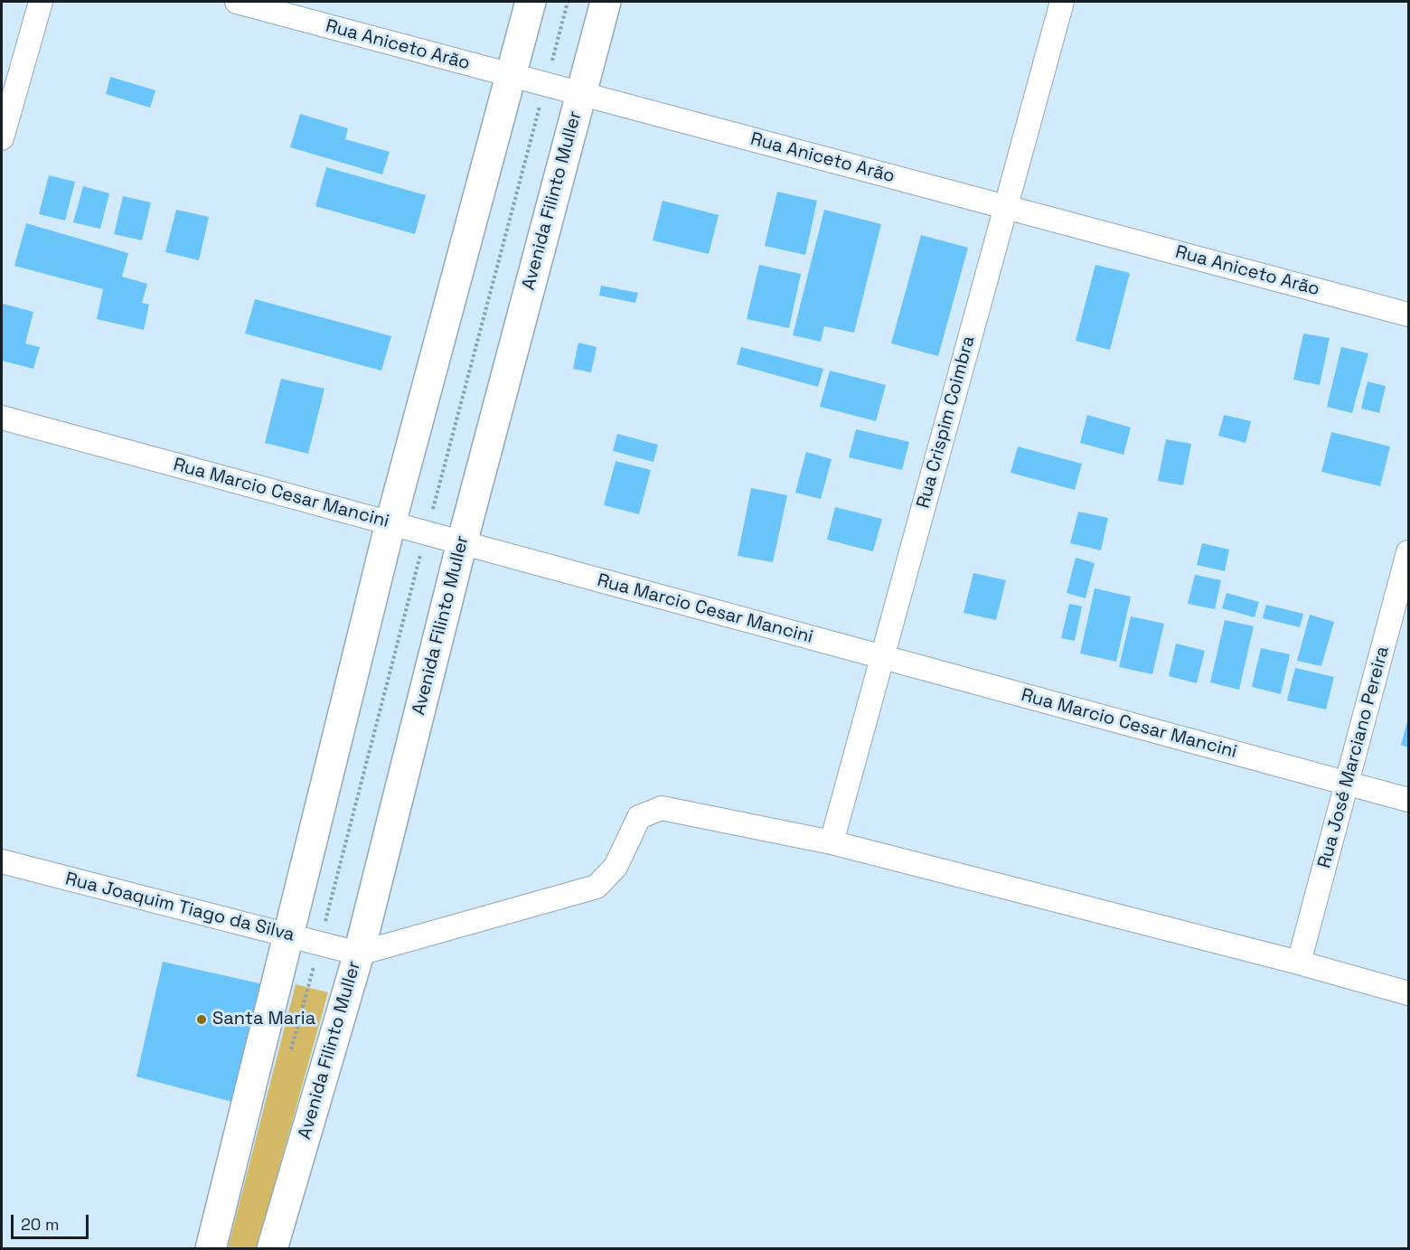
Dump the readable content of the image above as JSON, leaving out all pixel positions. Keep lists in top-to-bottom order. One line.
{"streets":{"main road":["Avenida Filinto Muller"],"street":["Rua Aniceto Arão","Rua Crispim Coimbra","Rua Marcio Cesar Mancini","Rua José Marciano Pereira","Rua Joaquim Tiago da Silva"]},"crossings":[["Rua Aniceto Arão","Avenida Filinto Muller"],["Rua Aniceto Arão","Rua Crispim Coimbra"],["Avenida Filinto Muller","Rua Marcio Cesar Mancini"],["Avenida Filinto Muller","Rua Joaquim Tiago da Silva"],["Rua Crispim Coimbra","Rua Marcio Cesar Mancini"],["Rua Marcio Cesar Mancini","Rua José Marciano Pereira"]],"places":["Santa Maria"],"scale_bar":"20 m"}
